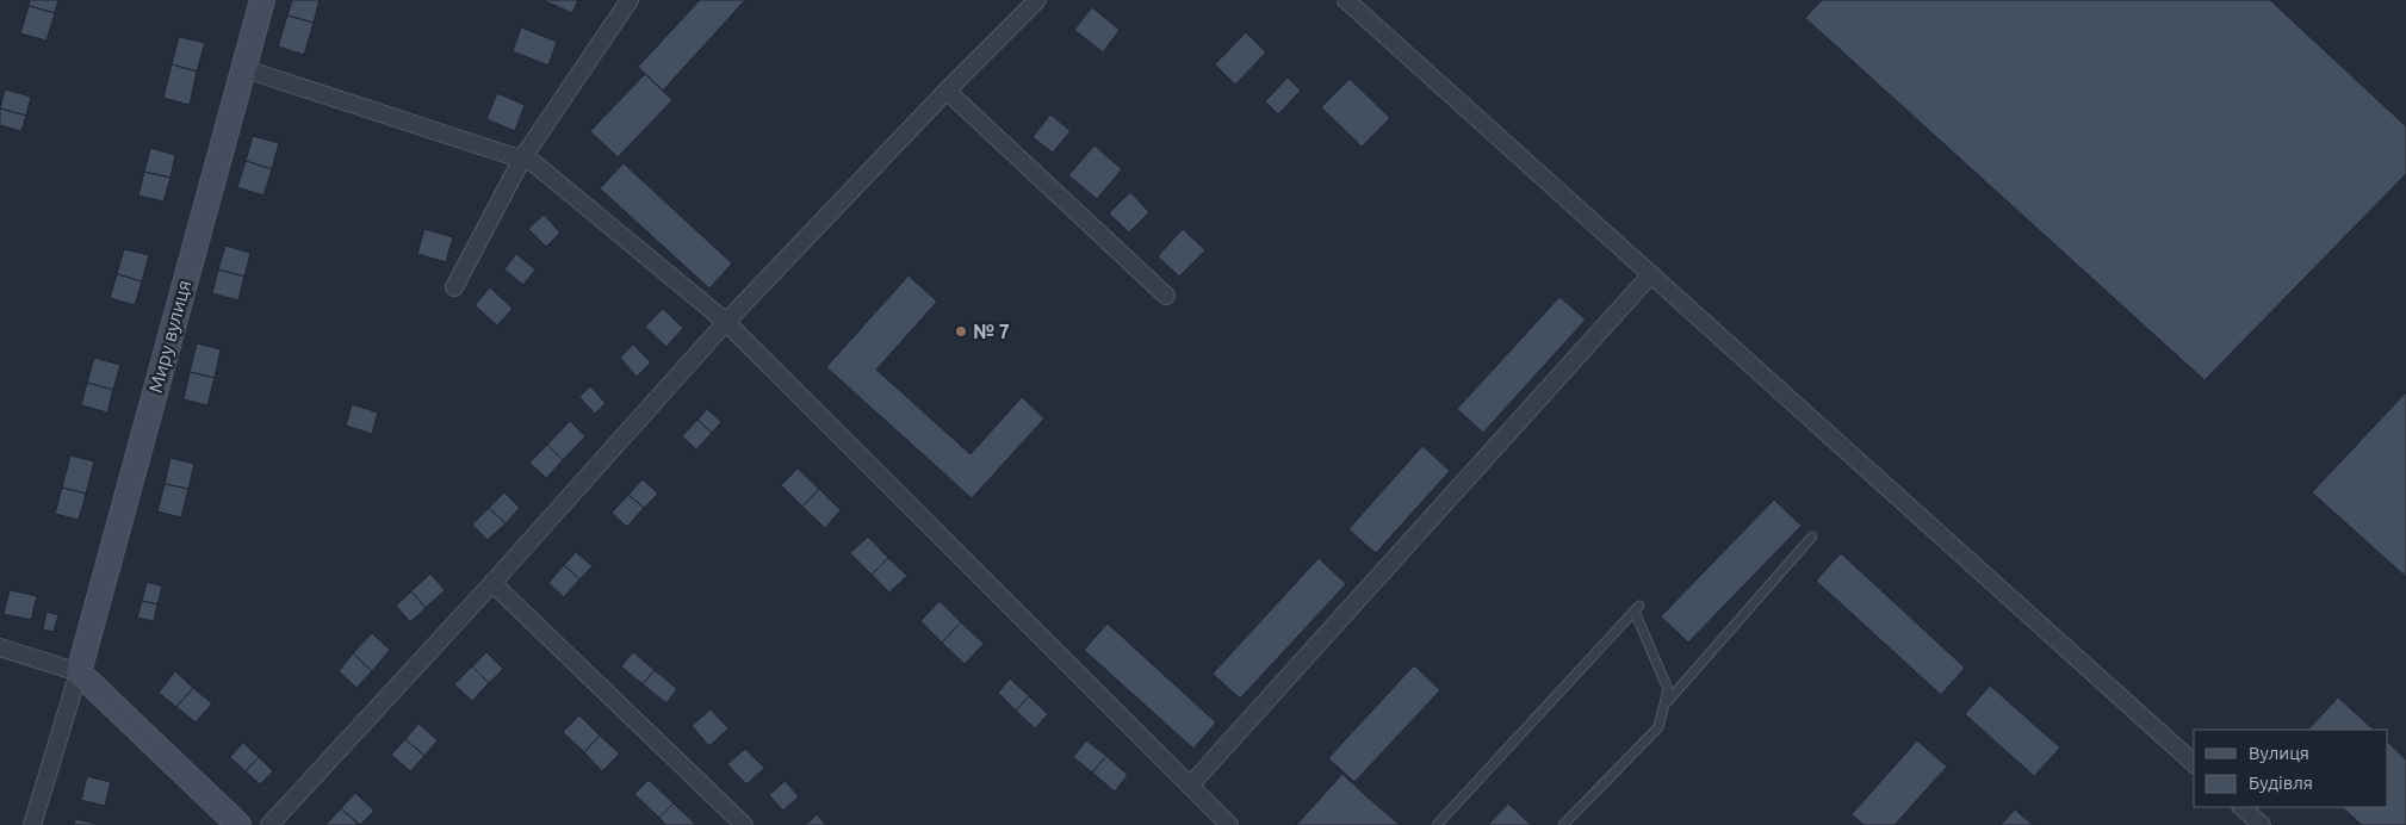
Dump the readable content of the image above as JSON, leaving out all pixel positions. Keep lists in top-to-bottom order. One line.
{"streets":{"main road":["Миру вулиця"]},"places":["№ 7"],"legend":["Вулиця","Будівля"]}
